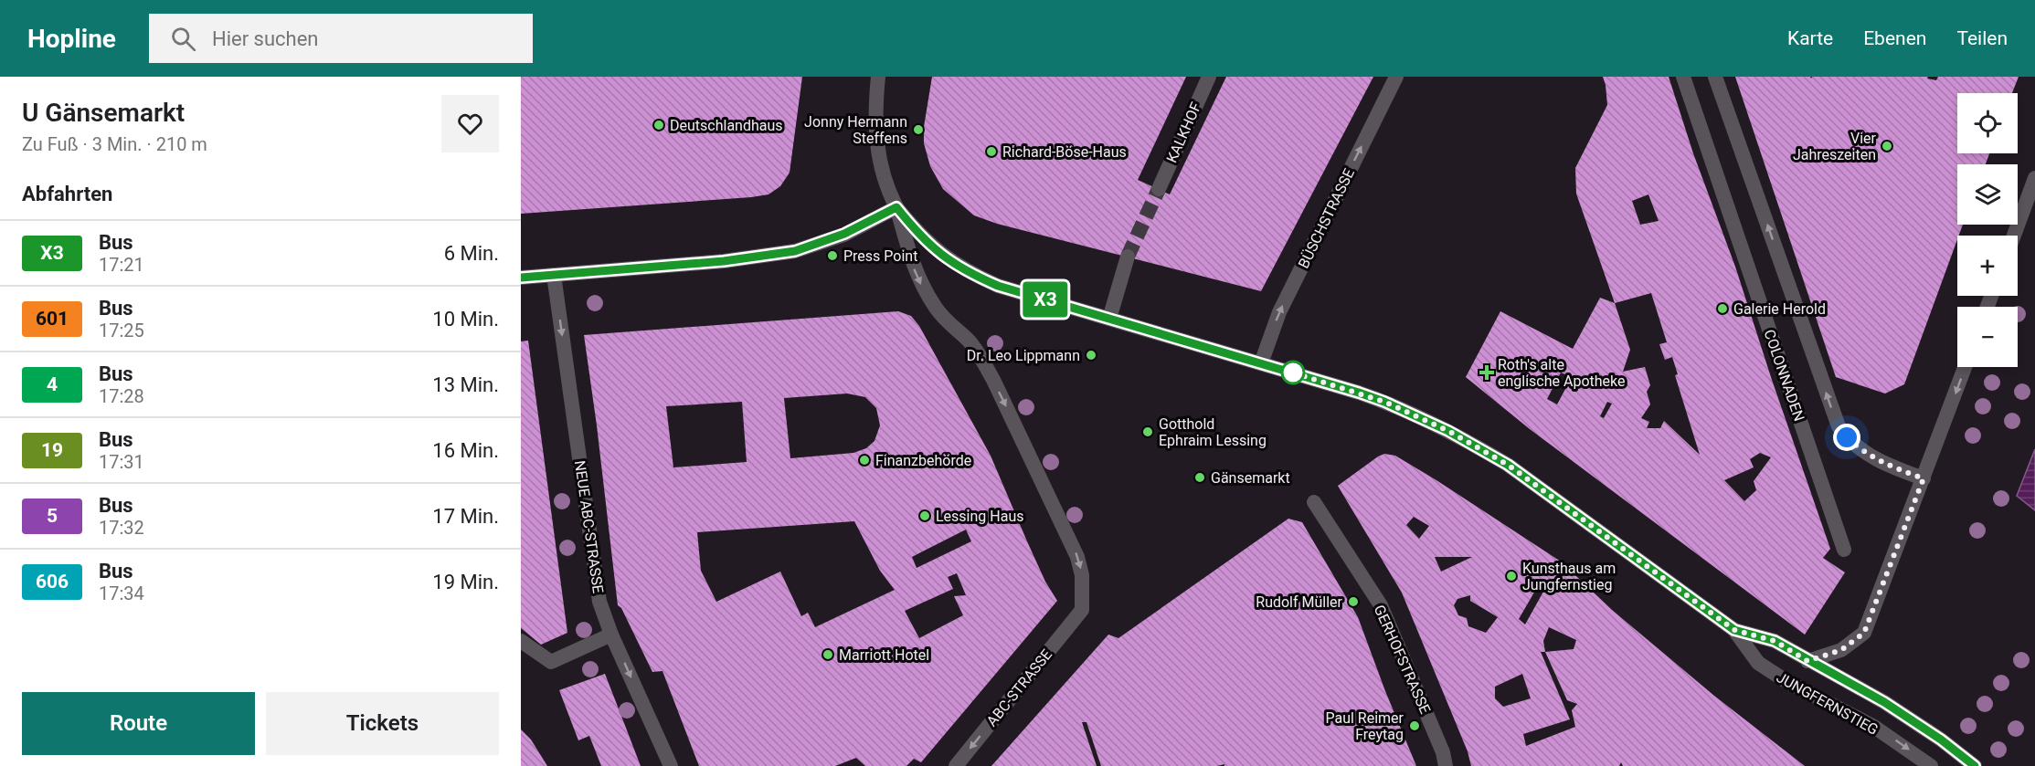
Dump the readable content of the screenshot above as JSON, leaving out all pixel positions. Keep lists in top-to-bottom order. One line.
{"streets":{"street":["KALKHOF","BÜSCHSTRASSE","COLONNADEN","NEUE ABC-STRASSE","GERHOFSTRASSE","ABC-STRASSE","JUNGFERNSTIEG"]},"crossings":[["BÜSCHSTRASSE","JUNGFERNSTIEG"]],"one_way":["BÜSCHSTRASSE","NEUE ABC-STRASSE","ABC-STRASSE"],"places":{"other":["Deutschlandhaus","Jonny Hermann Steffens","Vier Jahreszeiten","Richard-Böse-Haus","Press Point","Galerie Herold","Dr. Leo Lippmann","Gotthold Ephraim Lessing","Finanzbehörde","Gänsemarkt","Lessing Haus","Kunsthaus am Jungfernstieg","Rudolf Müller","Marriott Hotel","Paul Reimer Freytag"],"health":["Roth's alte englische Apotheke"]},"lines":["bus line X3"],"page":{"header":"Hopline","search":"Hier suchen","nav":["Karte","Ebenen","Teilen"],"heading":[["U Gänsemarkt","Zu Fuß · 3 Min. · 210 m"],"Abfahrten"],"on_map":"X3","map_buttons":["+","−"],"list":[{"mark":"X3","name":"Bus","note":"17:21","value":"6 Min."},{"mark":"601","name":"Bus","note":"17:25","value":"10 Min."},{"mark":"4","name":"Bus","note":"17:28","value":"13 Min."},{"mark":"19","name":"Bus","note":"17:31","value":"16 Min."},{"mark":"5","name":"Bus","note":"17:32","value":"17 Min."},{"mark":"606","name":"Bus","note":"17:34","value":"19 Min."}],"buttons":["Route","Tickets"]}}
